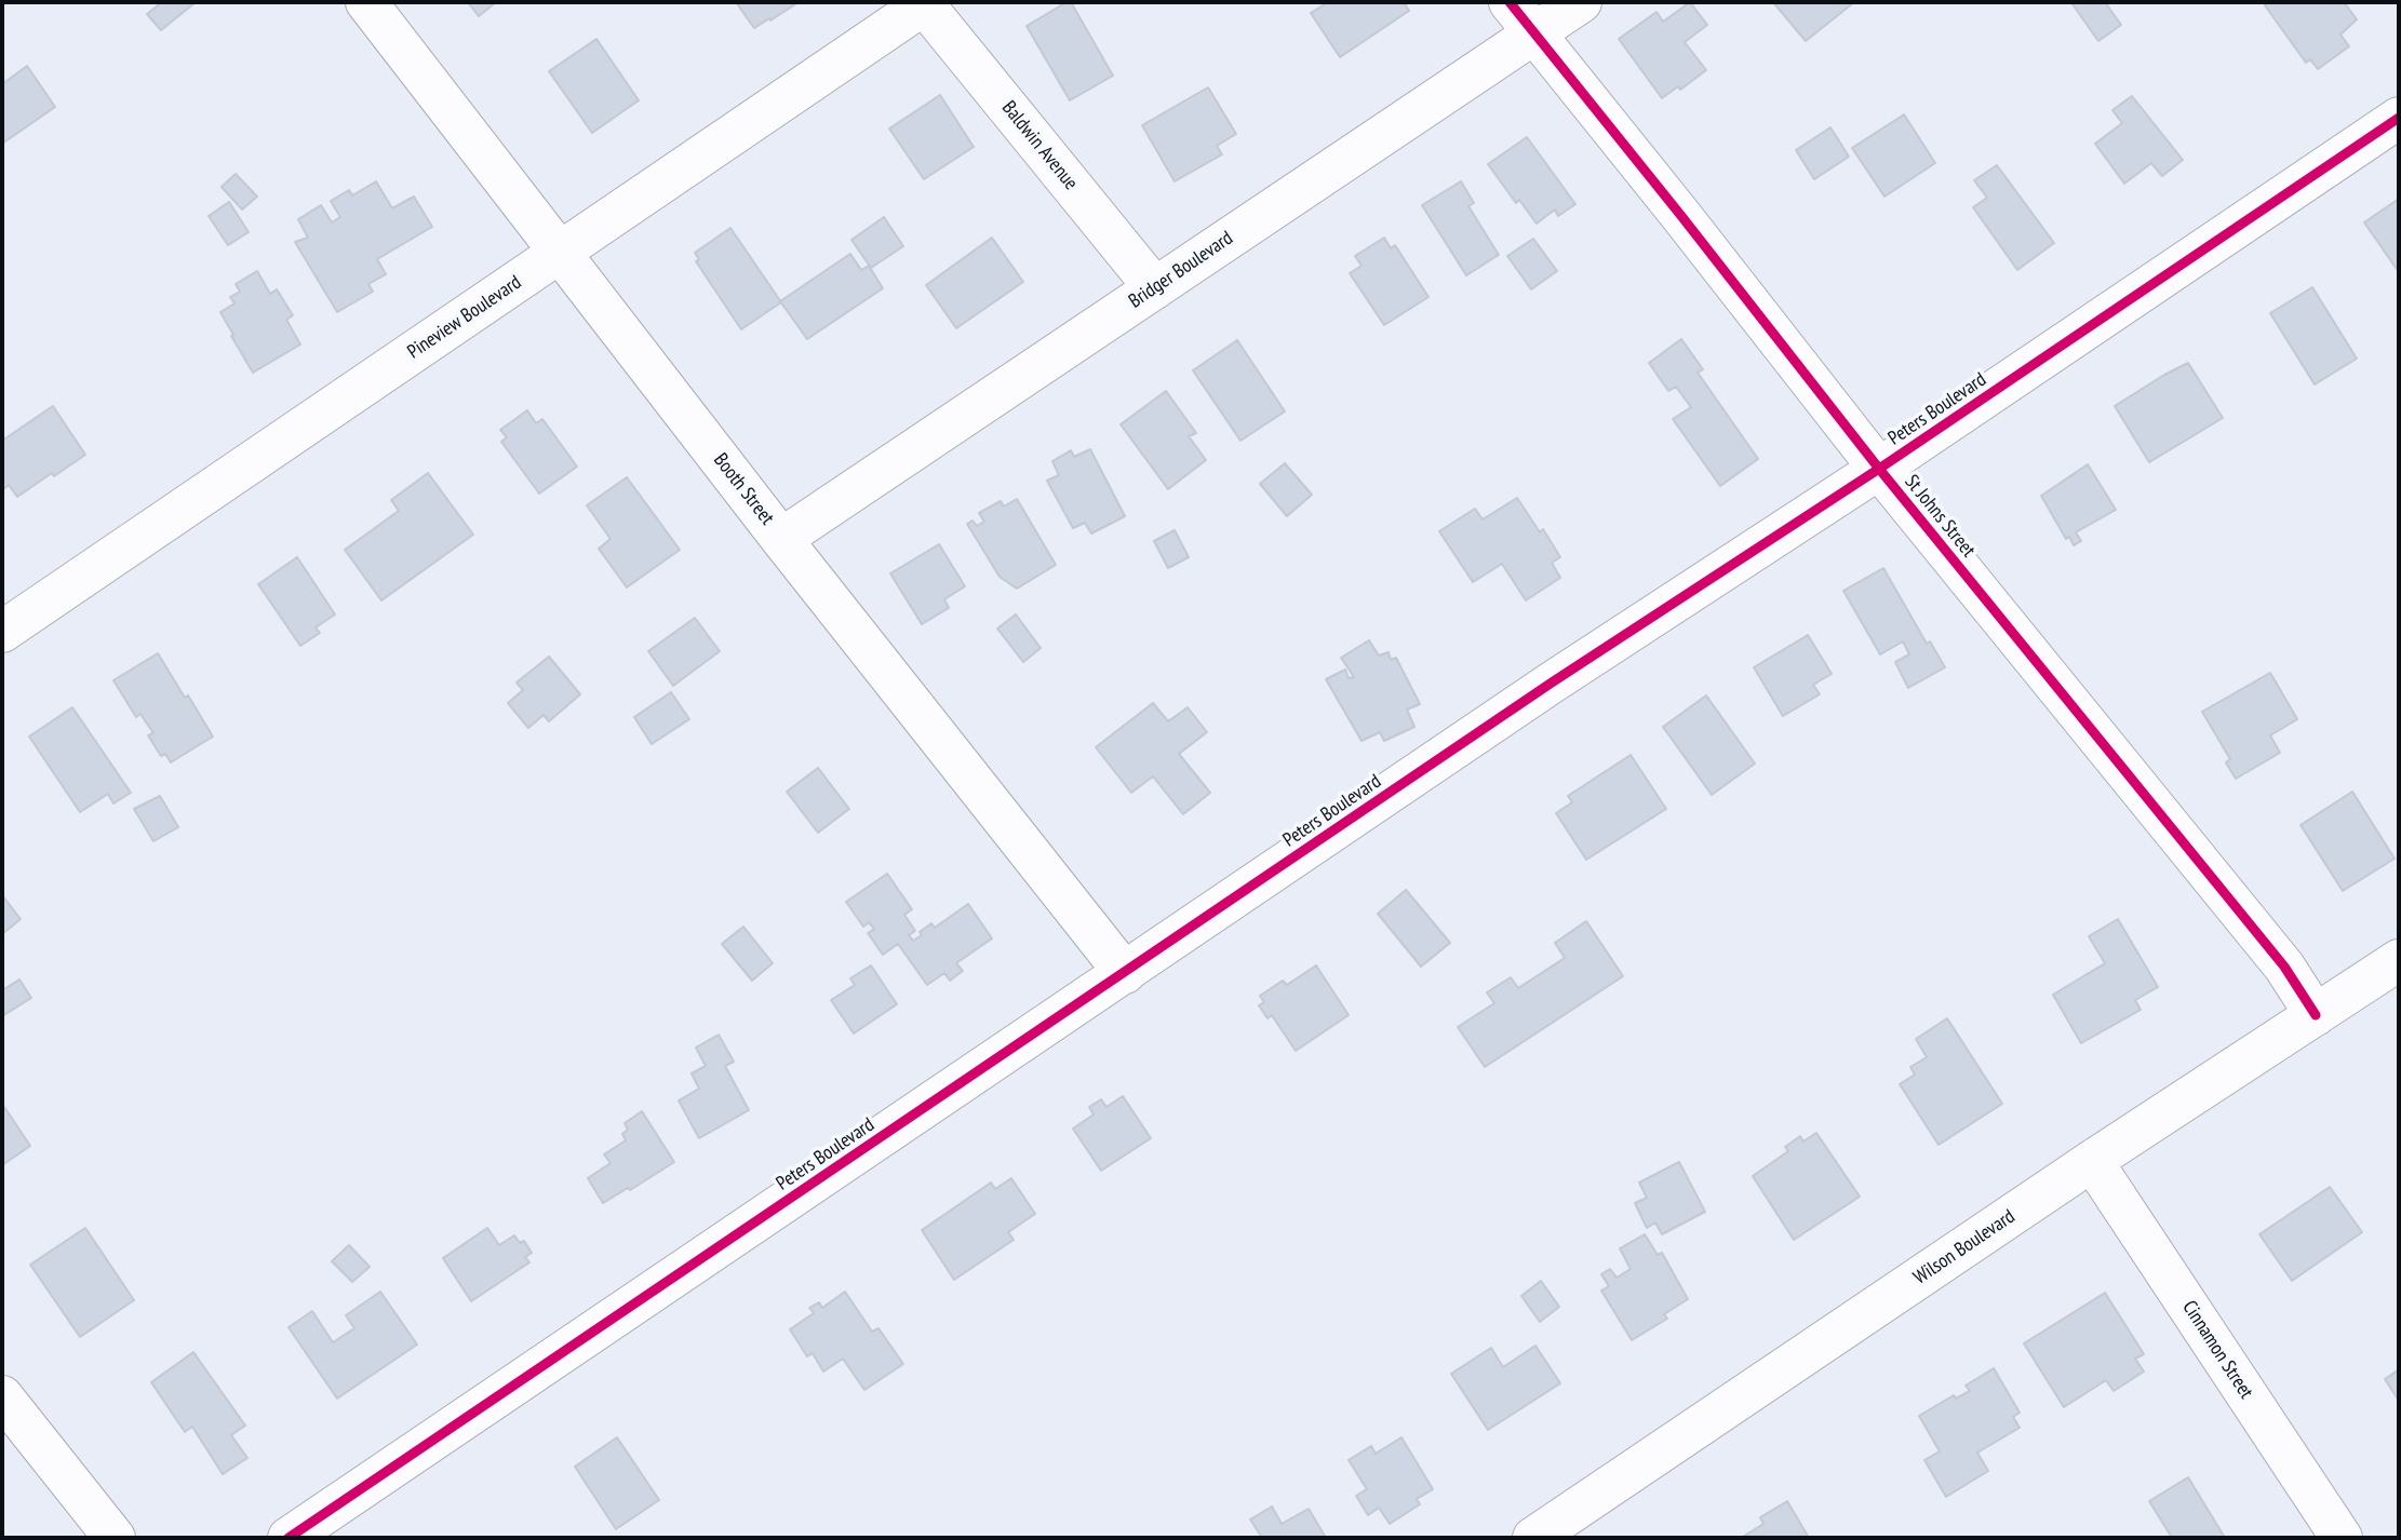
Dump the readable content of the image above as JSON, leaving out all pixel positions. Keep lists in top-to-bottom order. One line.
{"streets":{"street":["Baldwin Avenue","Bridger Boulevard","Pineview Boulevard","Peters Boulevard","Booth Street","St Johns Street","Wilson Boulevard","Cinnamon Street"]},"crossings":[["Baldwin Avenue","Bridger Boulevard"],["Baldwin Avenue","Pineview Boulevard"],["Bridger Boulevard","Booth Street"],["Bridger Boulevard","St Johns Street"],["Pineview Boulevard","Booth Street"],["Peters Boulevard","Booth Street"],["Peters Boulevard","St Johns Street"],["St Johns Street","Wilson Boulevard"],["Wilson Boulevard","Cinnamon Street"]]}
